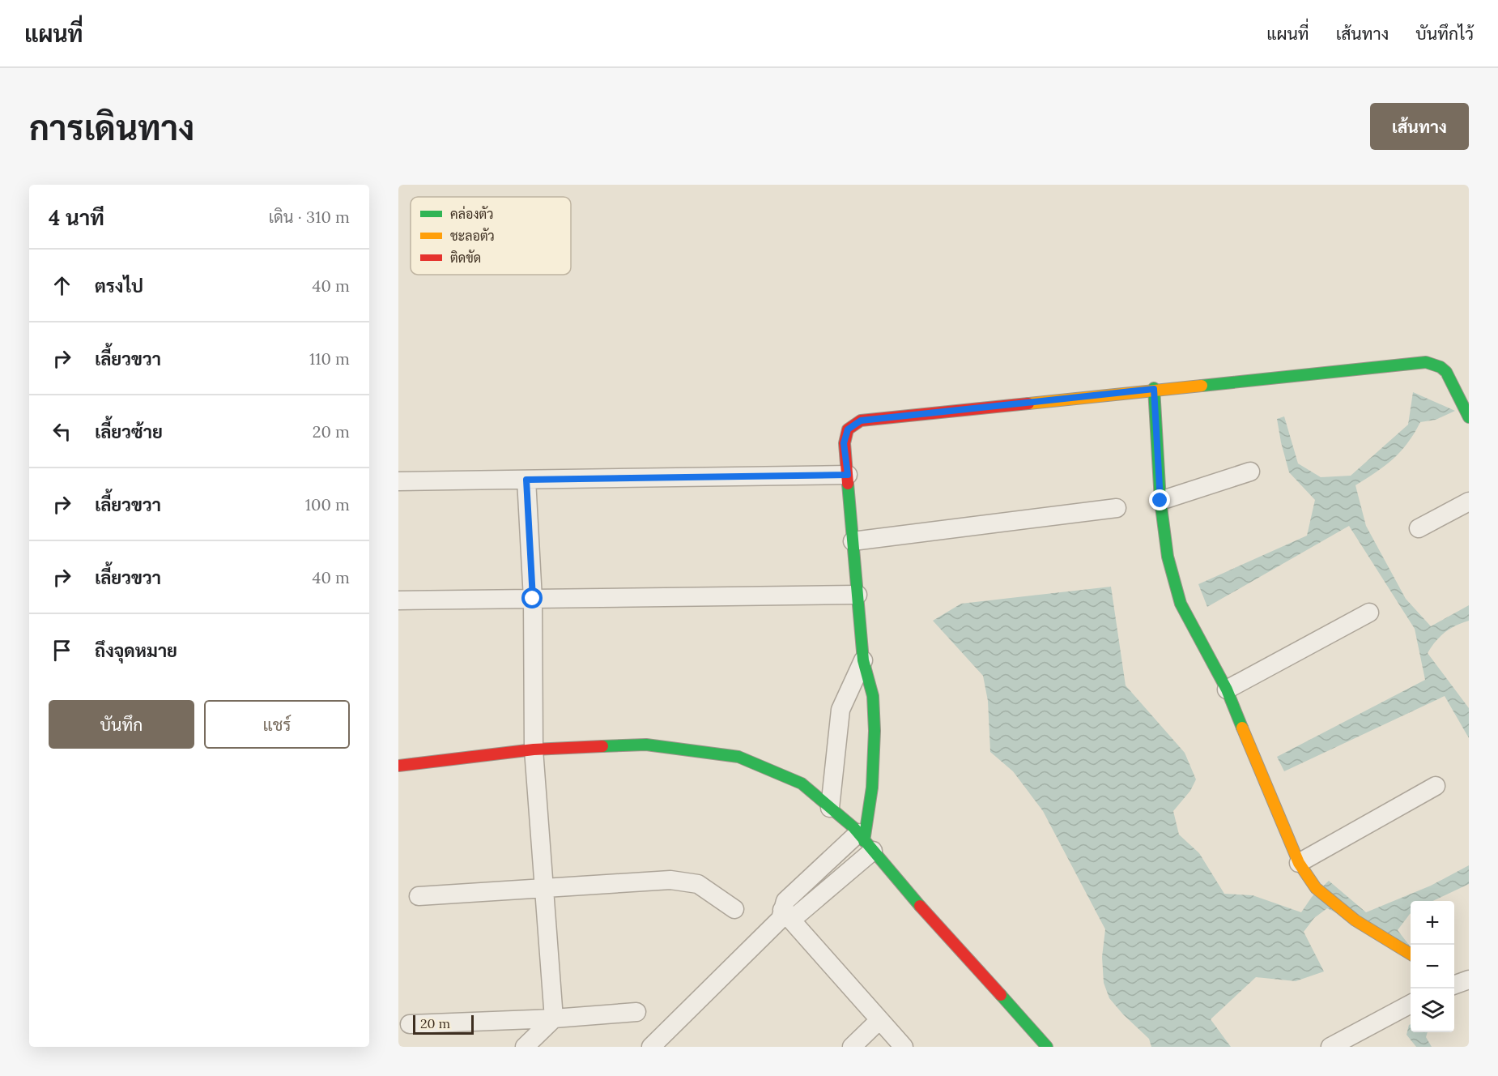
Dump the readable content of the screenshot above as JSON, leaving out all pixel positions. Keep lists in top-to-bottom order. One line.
{"legend":["คล่องตัว","ชะลอตัว","ติดขัด"],"scale_bar":"20 m","page":{"header":"แผนที่","nav":["แผนที่","เส้นทาง","บันทึกไว้"],"buttons":["เส้นทาง",["บันทึก","แชร์"]],"title":"การเดินทาง","heading":["4 นาที","เดิน · 310 m"],"list":[["ตรงไป","40 m"],["เลี้ยวขวา","110 m"],["เลี้ยวซ้าย","20 m"],["เลี้ยวขวา","100 m"],["เลี้ยวขวา","40 m"],"ถึงจุดหมาย"],"map_buttons":["+","−"],"scale":"20 m"}}
